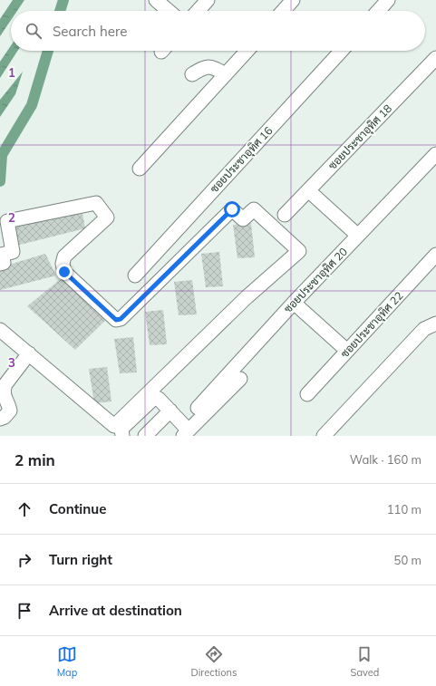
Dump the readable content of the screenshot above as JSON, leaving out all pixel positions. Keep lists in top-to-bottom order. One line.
{"streets":{"street":["ซอยประชาอุทิศ 18","ซอยประชาอุทิศ 16","ซอยประชาอุทิศ 20","ซอยประชาอุทิศ 22"]},"page":{"search":"Search here","heading":["2 min","Walk · 160 m"],"list":[["Continue","110 m"],["Turn right","50 m"],"Arrive at destination"],"nav":["Map","Directions","Saved"]},"grid":{"rows":["1","2","3"]}}
